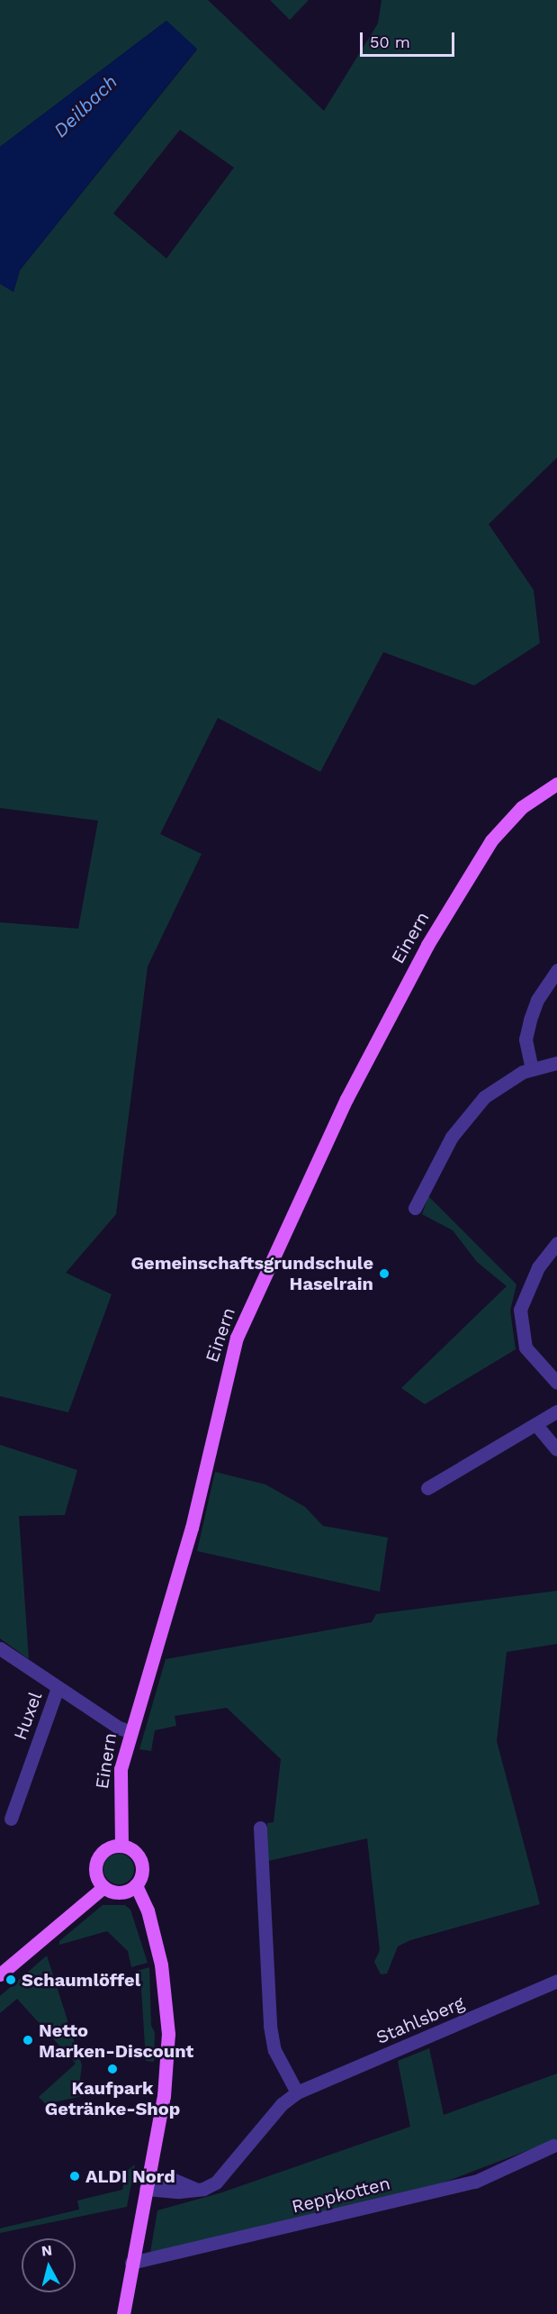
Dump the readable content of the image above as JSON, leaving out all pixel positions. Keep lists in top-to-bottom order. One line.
{"streets":{"main road":["Einern"],"street":["Huxel","Stahlsberg","Reppkotten"]},"crossings":[["Einern","Huxel"]],"water":["Deilbach"],"places":["Gemeinschaftsgrundschule Haselrain","Schaumlöffel","Netto Marken-Discount","Kaufpark Getränke-Shop","ALDI Nord"],"scale_bar":"50 m","north":"top"}
